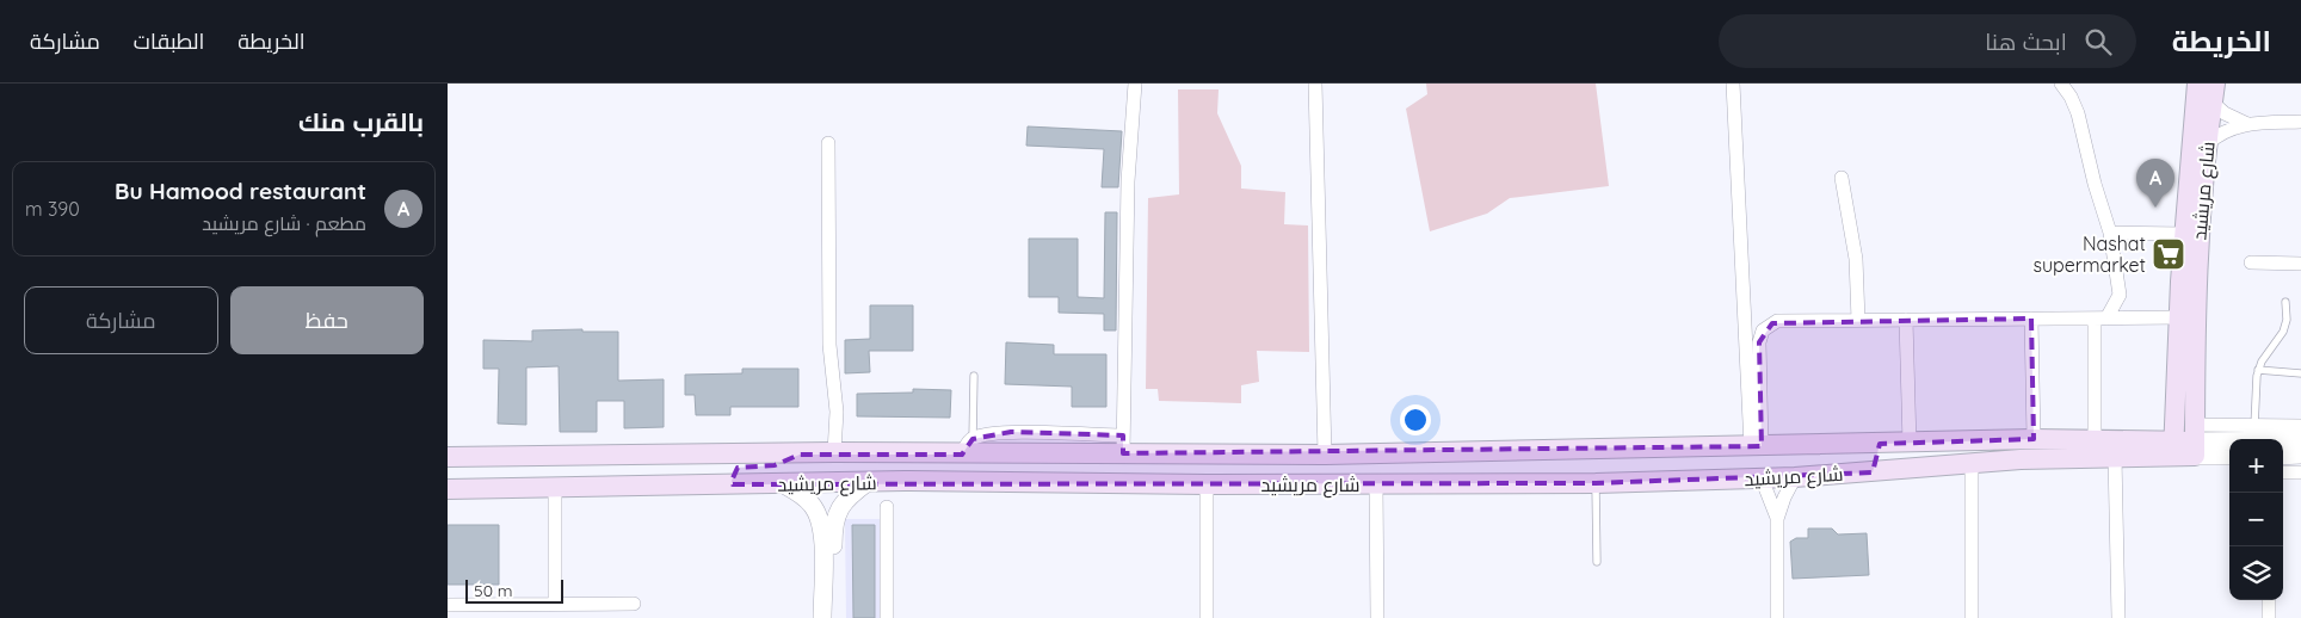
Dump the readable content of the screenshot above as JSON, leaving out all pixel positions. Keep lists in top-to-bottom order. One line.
{"streets":{"main road":["شارع مريشيد"]},"places":{"supermarket":["Nashat supermarket"]},"scale_bar":"50 m","page":{"header":"الخريطة","search":"ابحث هنا","nav":["الخريطة","الطبقات","مشاركة"],"heading":"بالقرب منك","pins":"A","list":[{"mark":"A","name":"Bu Hamood restaurant","note":"مطعم · شارع مريشيد","value":"390 m"}],"buttons":["حفظ","مشاركة"],"map_buttons":["+","−"],"scale":"50 m"}}
